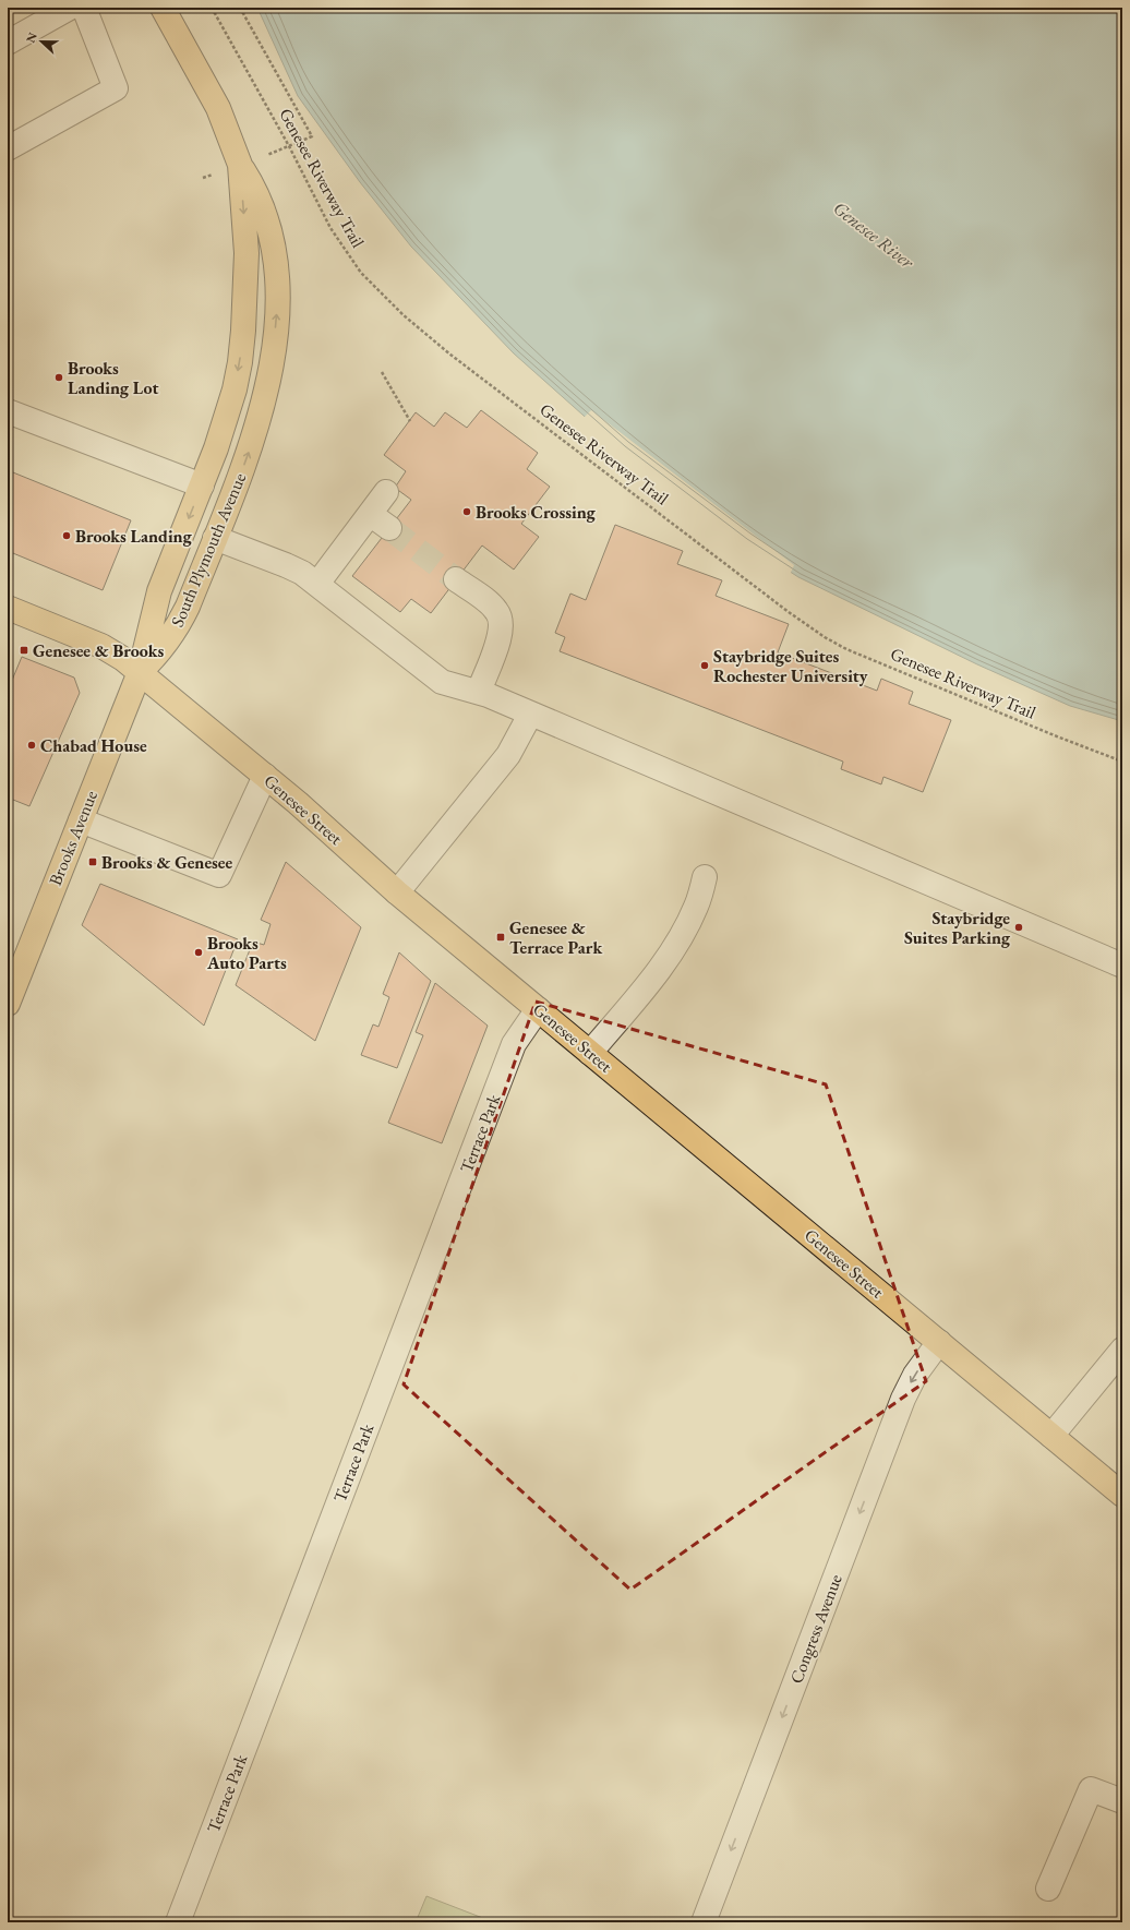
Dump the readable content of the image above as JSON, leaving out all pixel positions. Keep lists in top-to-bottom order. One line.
{"streets":{"main road":["South Plymouth Avenue","Genesee Street","Brooks Avenue"],"street":["Terrace Park","Congress Avenue"],"path":["Genesee Riverway Trail"]},"crossings":[["South Plymouth Avenue","Genesee Street"],["South Plymouth Avenue","Brooks Avenue"],["Genesee Street","Brooks Avenue"],["Genesee Street","Terrace Park"],["Genesee Street","Congress Avenue"]],"one_way":["Congress Avenue"],"water":["Genesee River"],"places":{"other":["Brooks Landing Lot","Brooks Crossing","Brooks Landing","Staybridge Suites Rochester University","Chabad House","Staybridge Suites Parking","Brooks Auto Parts"],"transit":["Genesee & Brooks","Brooks & Genesee","Genesee & Terrace Park"]},"north":"left"}
